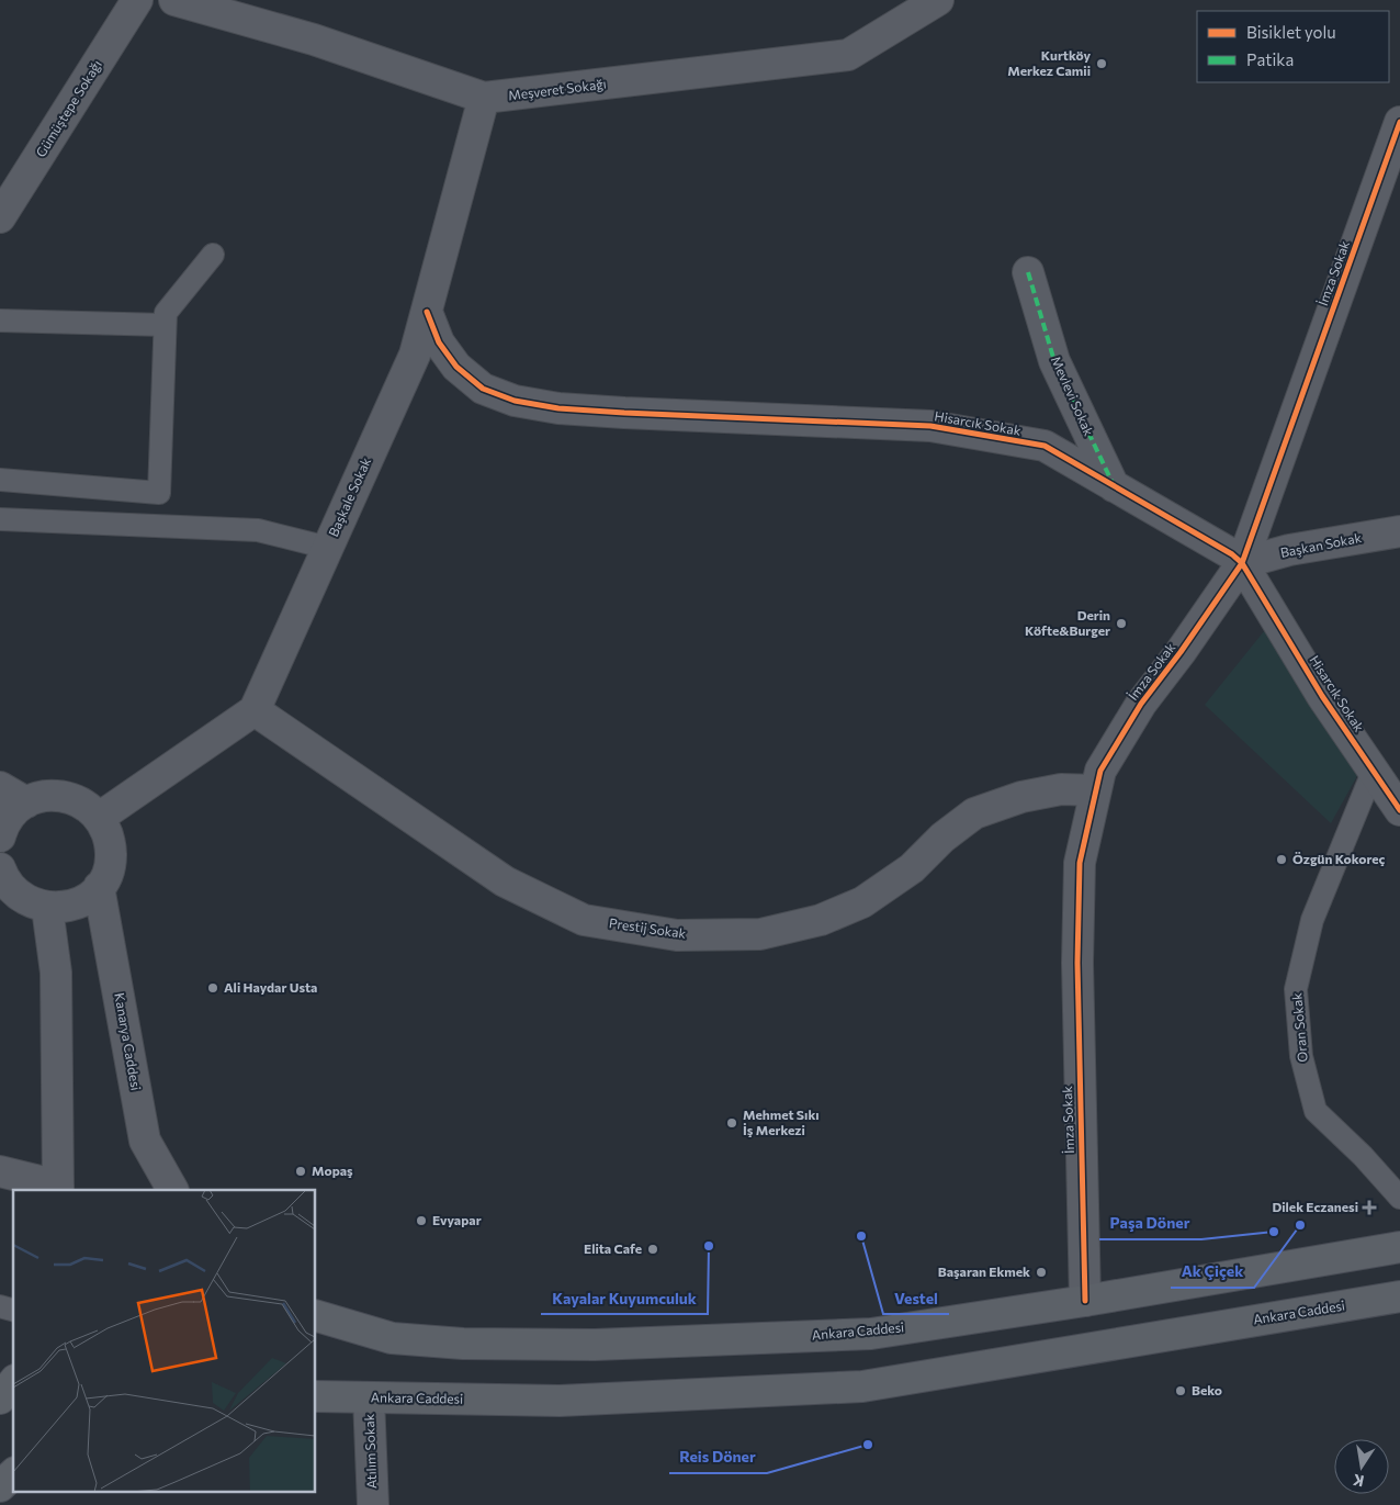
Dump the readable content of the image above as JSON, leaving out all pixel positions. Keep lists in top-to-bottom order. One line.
{"streets":{"main road":["Ankara Caddesi"],"street":["Meşveret Sokağı","Gümüştepe Sokağı","İmza Sokak","Mevlevi Sokak","Hisarcık Sokak","Başkale Sokak","Başkan Sokak","Prestij Sokak","Kanarya Caddesi","Atılım Sokak"],"lane":["Oran Sokak"]},"crossings":[["Meşveret Sokağı","Başkale Sokak"],["İmza Sokak","Hisarcık Sokak"],["İmza Sokak","Başkan Sokak"],["İmza Sokak","Prestij Sokak"],["İmza Sokak","Ankara Caddesi"],["Mevlevi Sokak","Hisarcık Sokak"],["Hisarcık Sokak","Başkale Sokak"],["Hisarcık Sokak","Başkan Sokak"],["Hisarcık Sokak","Oran Sokak"],["Başkale Sokak","Prestij Sokak"],["Ankara Caddesi","Atılım Sokak"]],"places":{"other":["Kurtköy Merkez Camii","Derin Köfte&Burger","Özgün Kokoreç","Ali Haydar Usta","Mehmet Sıkı İş Merkezi","Mopaş","Evyapar","Ak Çiçek","Paşa Döner","Vestel","Kayalar Kuyumculuk","Elita Cafe","Başaran Ekmek","Beko","Reis Döner"],"health":["Dilek Eczanesi"]},"legend":["Bisiklet yolu","Patika"],"north":"bottom"}
